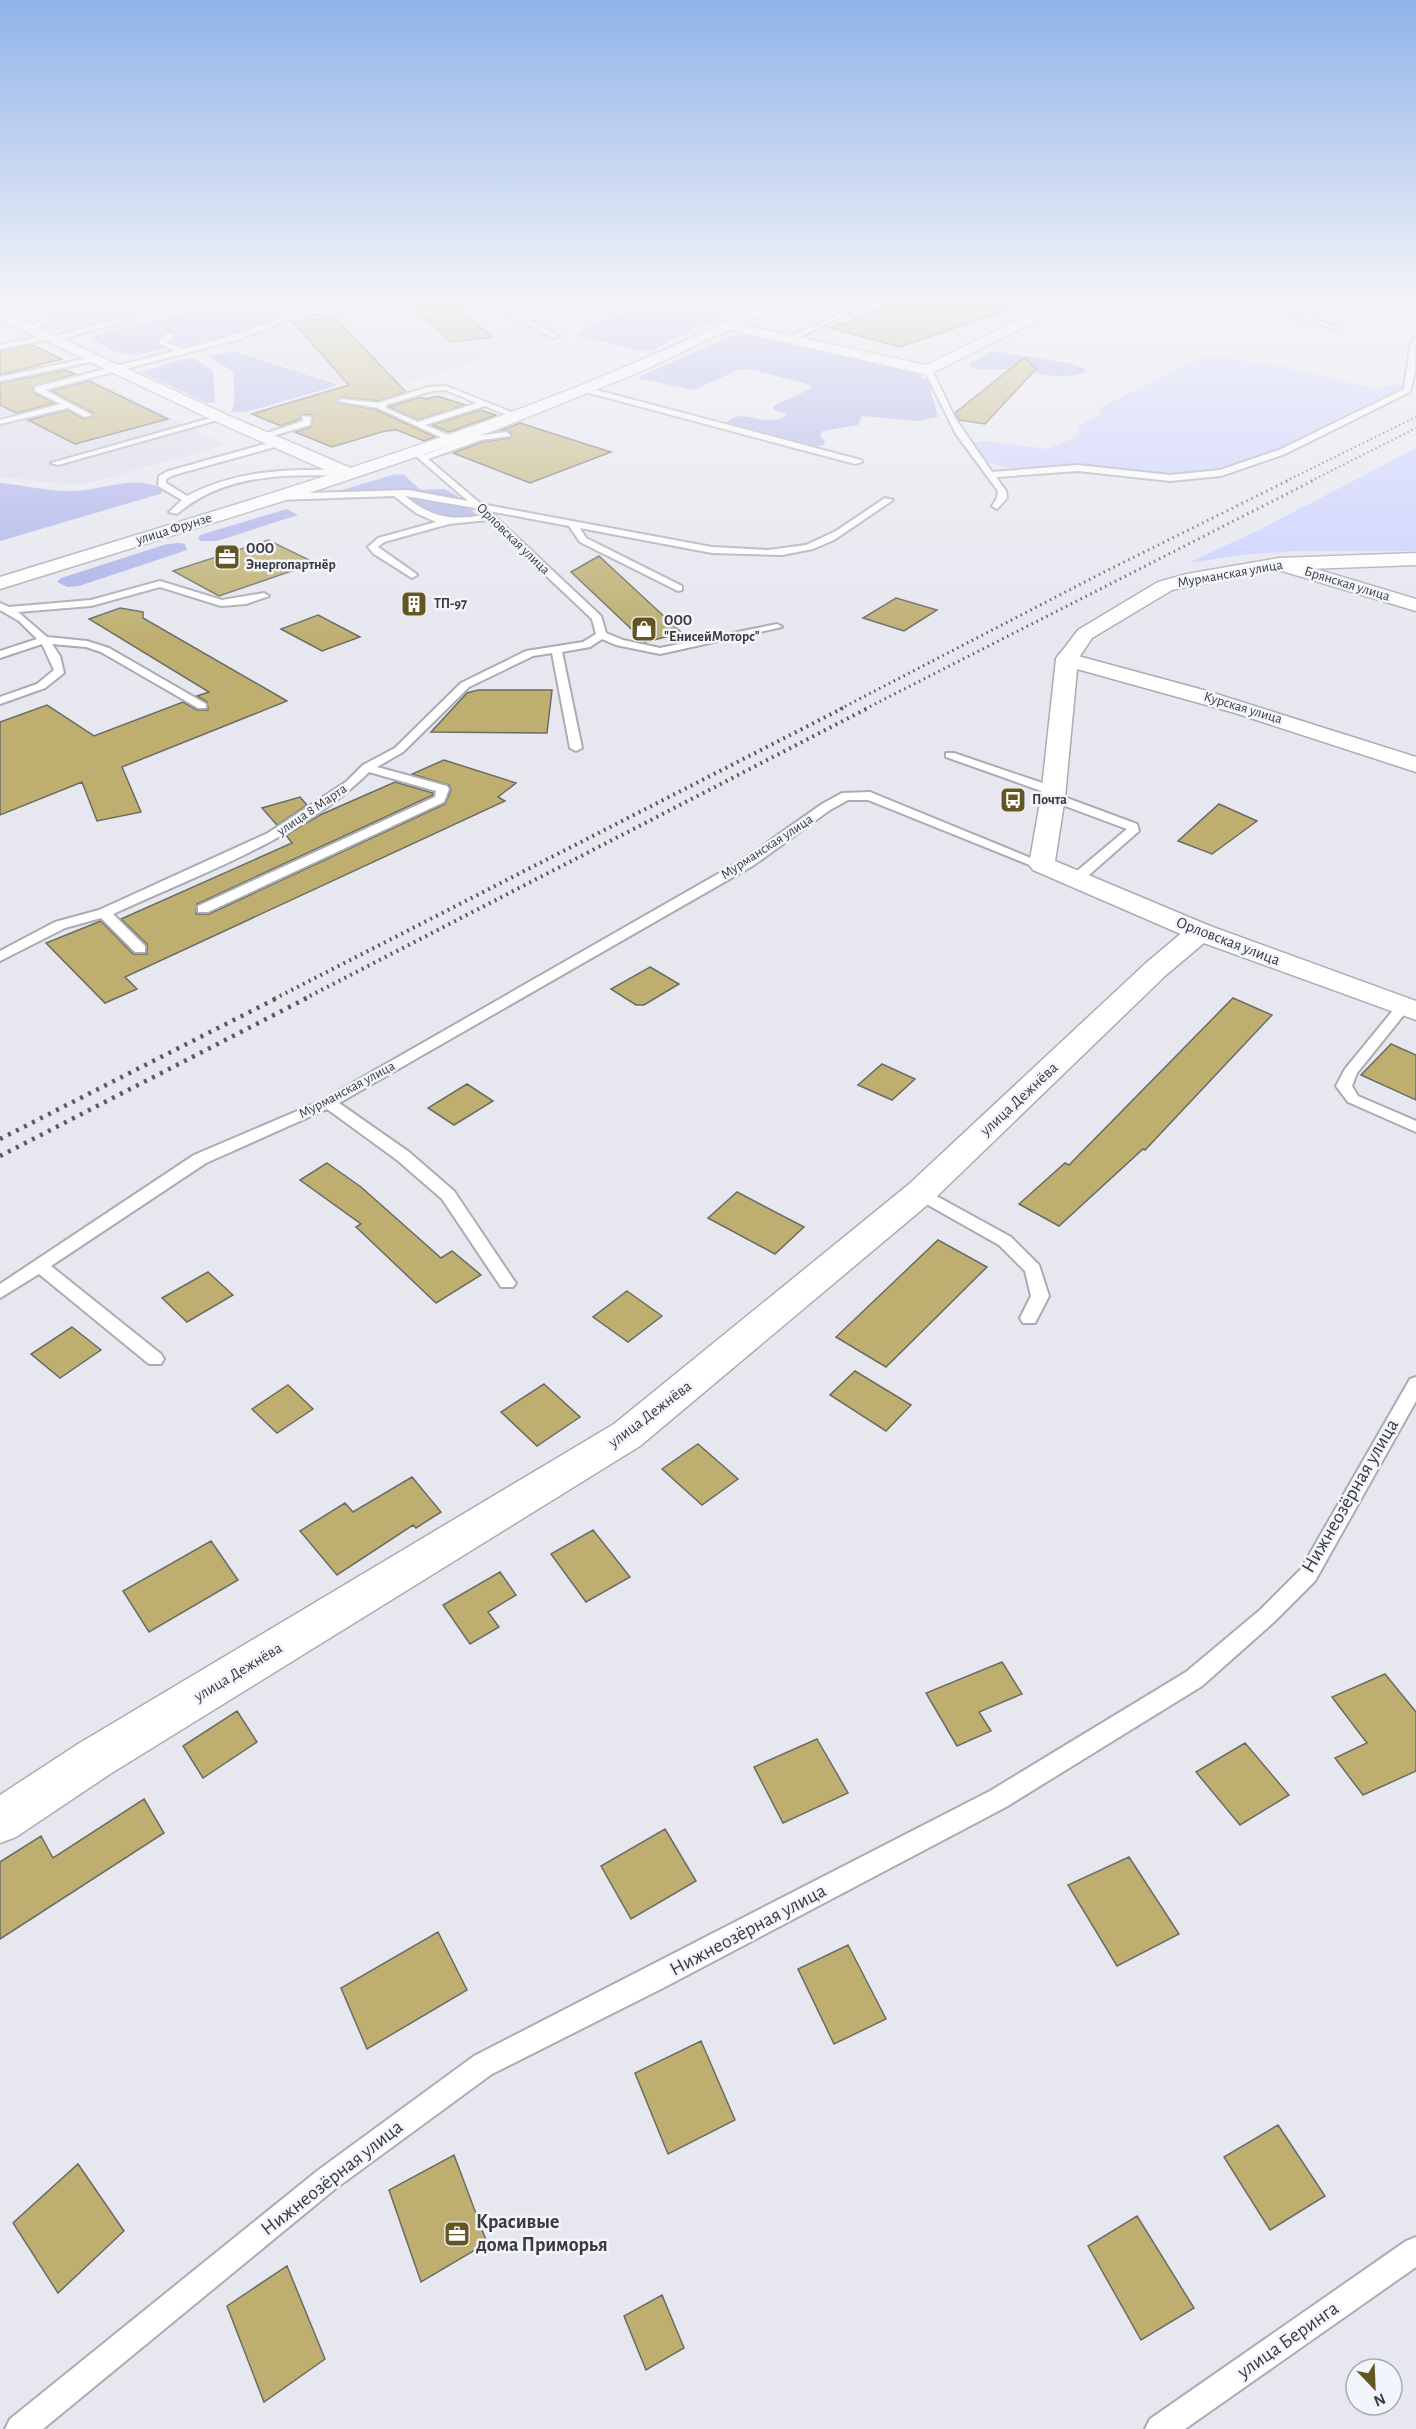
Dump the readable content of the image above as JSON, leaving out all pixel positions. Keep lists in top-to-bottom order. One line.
{"streets":{"main road":["улица Фрунзе","Орловская улица","Мурманская улица","Брянская улица","Курская улица","улица Дежнёва"],"lane":["улица 8 Марта","Нижнеозёрная улица","улица Беринга"]},"crossings":[["улица Фрунзе","Орловская улица"],["Орловская улица","Мурманская улица"],["Орловская улица","улица 8 Марта"],["Орловская улица","улица Дежнёва"],["Мурманская улица","Брянская улица"],["Мурманская улица","Курская улица"]],"places":{"office":["ООО Энергопартнёр","Красивые дома Приморья"],"building":["ТП-97"],"shop":["ООО \"ЕнисейМоторс\""],"bus stop":["Почта"]},"north":"bottom right"}
